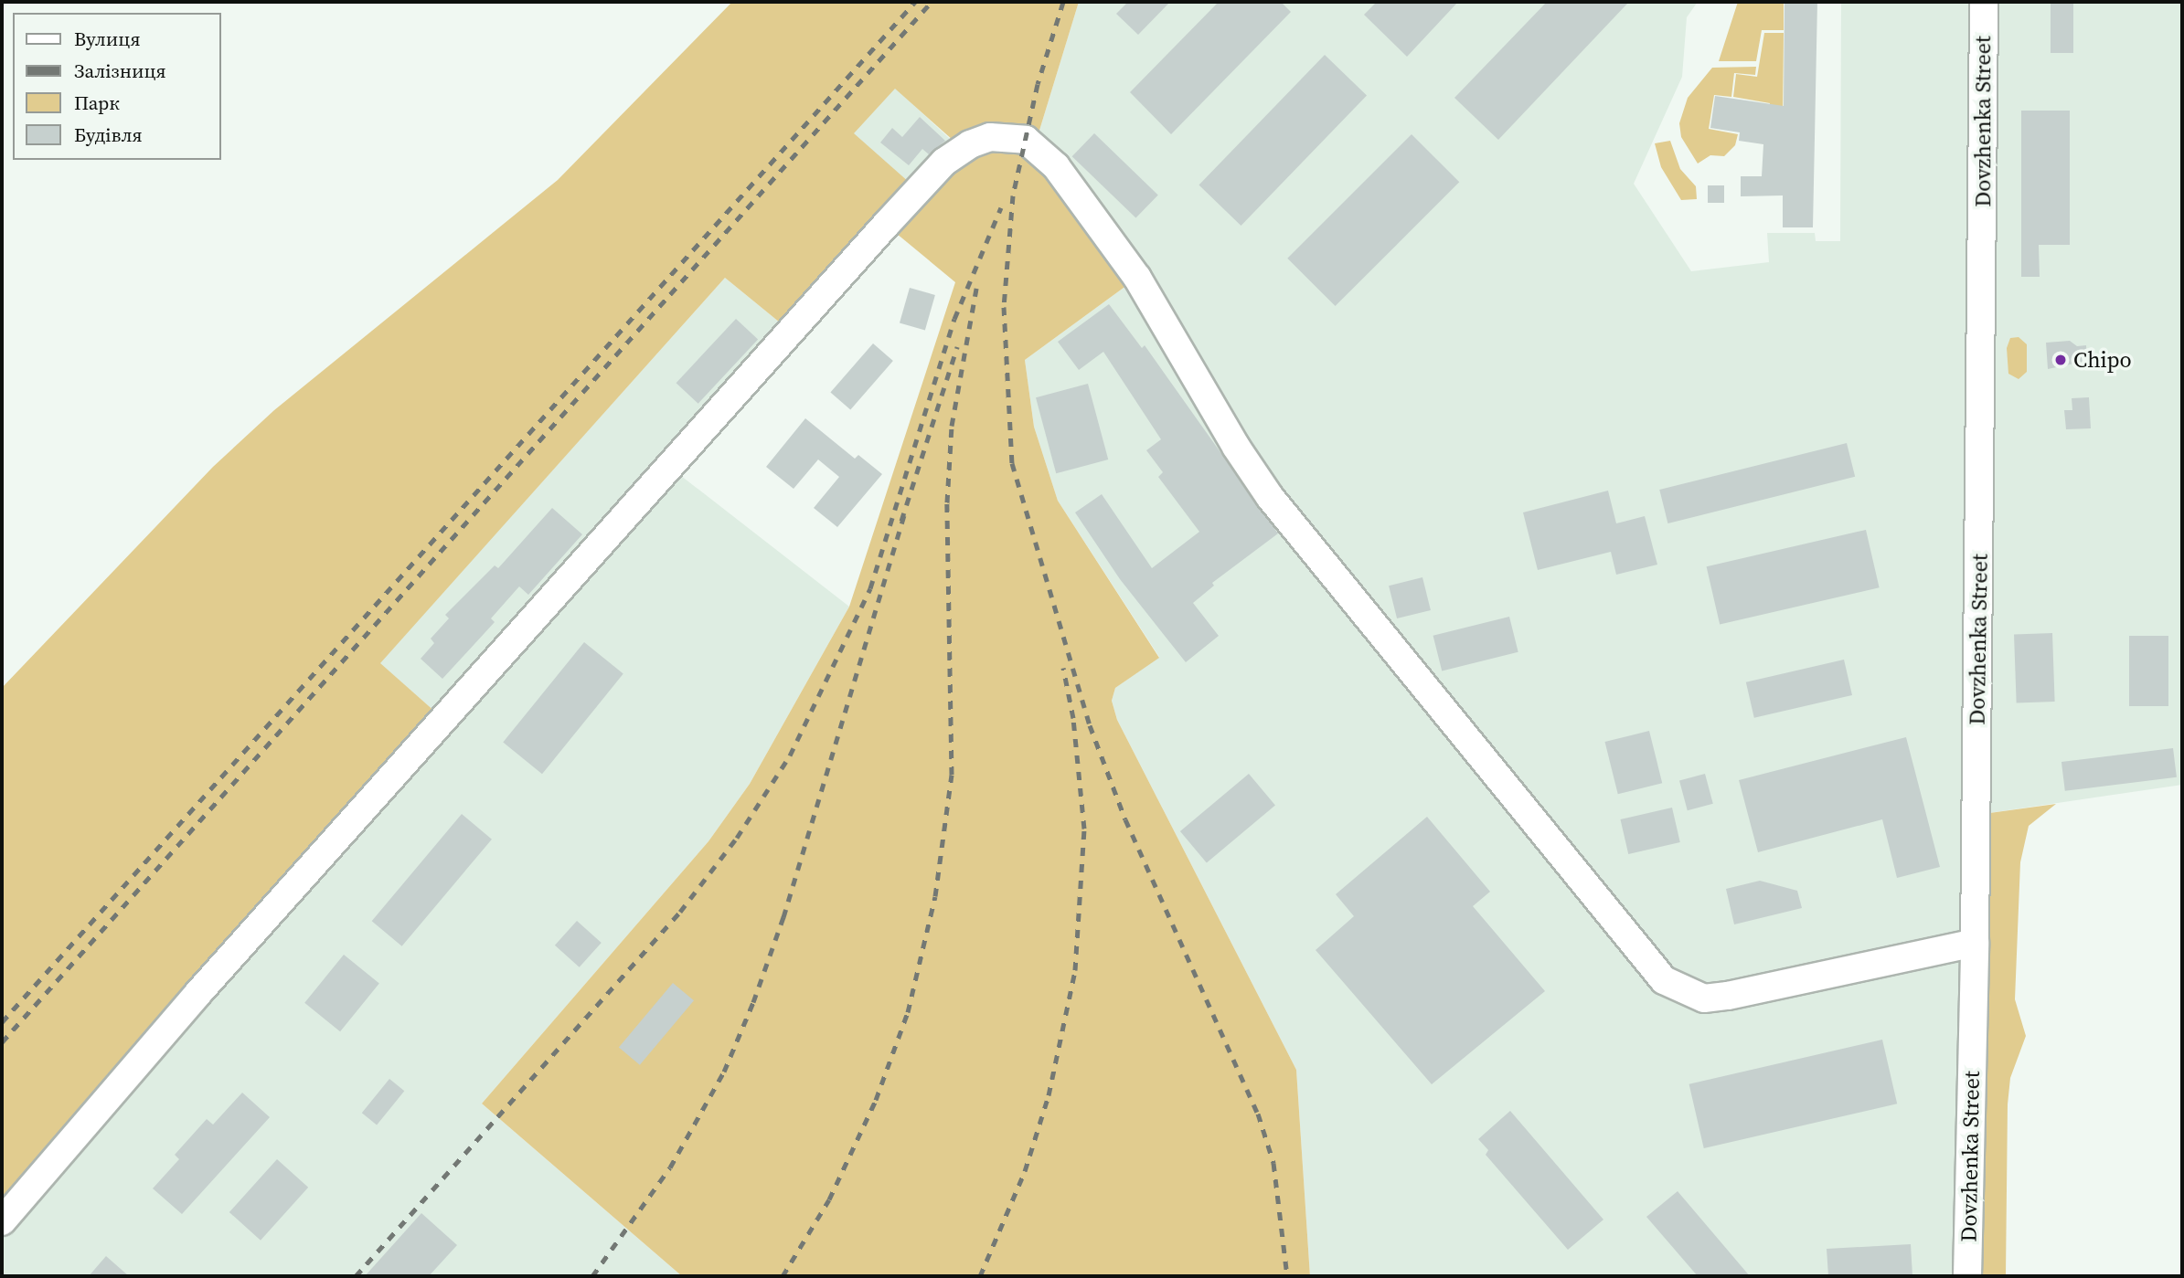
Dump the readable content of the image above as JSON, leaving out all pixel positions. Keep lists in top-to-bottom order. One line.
{"streets":{"street":["Dovzhenka Street"]},"places":["Chipo"],"legend":["Вулиця","Залізниця","Парк","Будівля"]}
